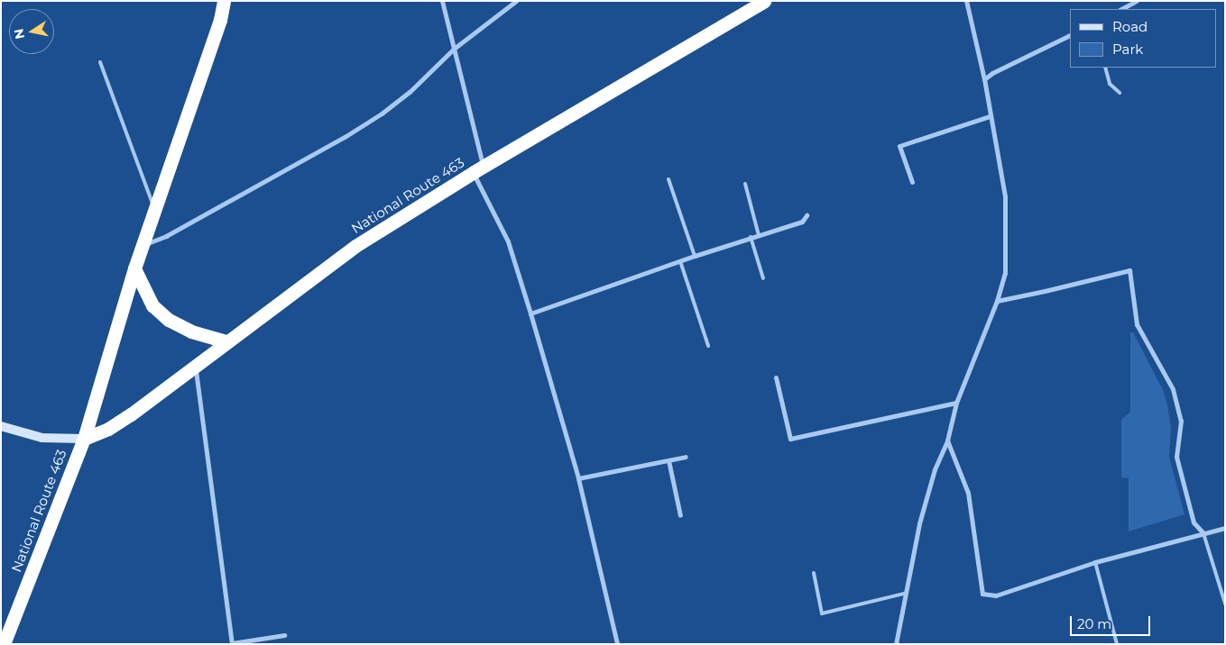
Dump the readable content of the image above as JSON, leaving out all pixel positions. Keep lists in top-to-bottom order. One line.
{"streets":{"highway":["National Route 463"]},"legend":["Road","Park"],"scale_bar":"20 m","north":"left"}
